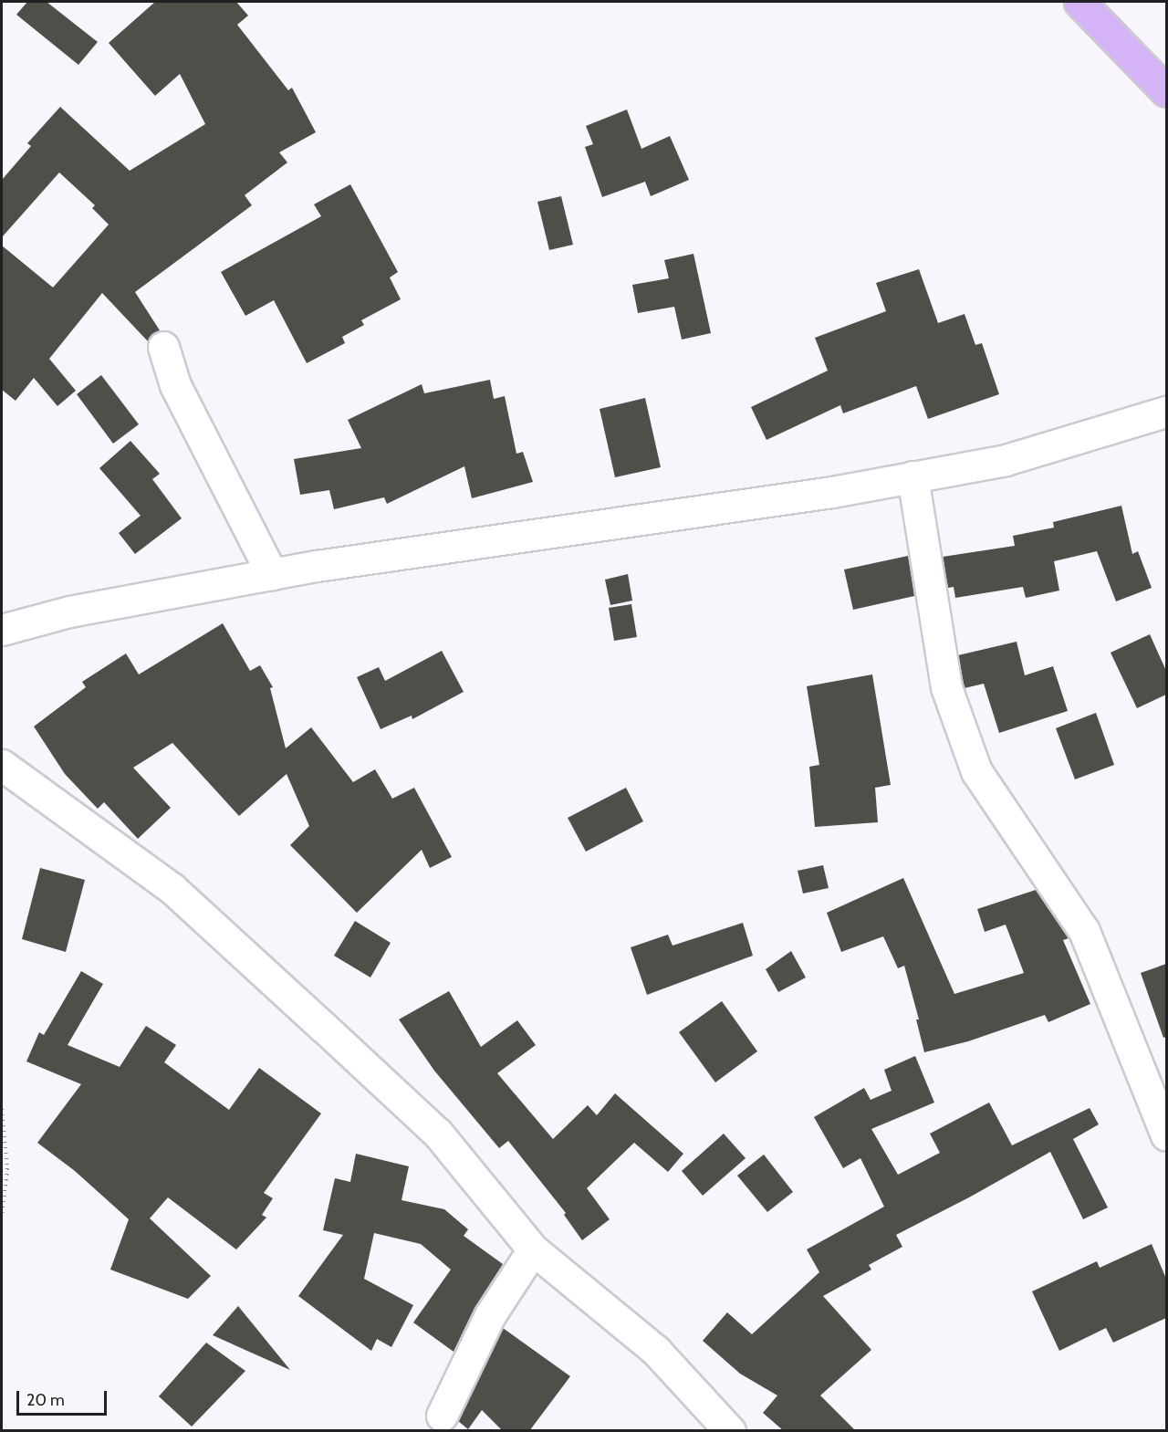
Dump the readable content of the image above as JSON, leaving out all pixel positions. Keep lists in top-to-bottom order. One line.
{"scale_bar":"20 m"}
